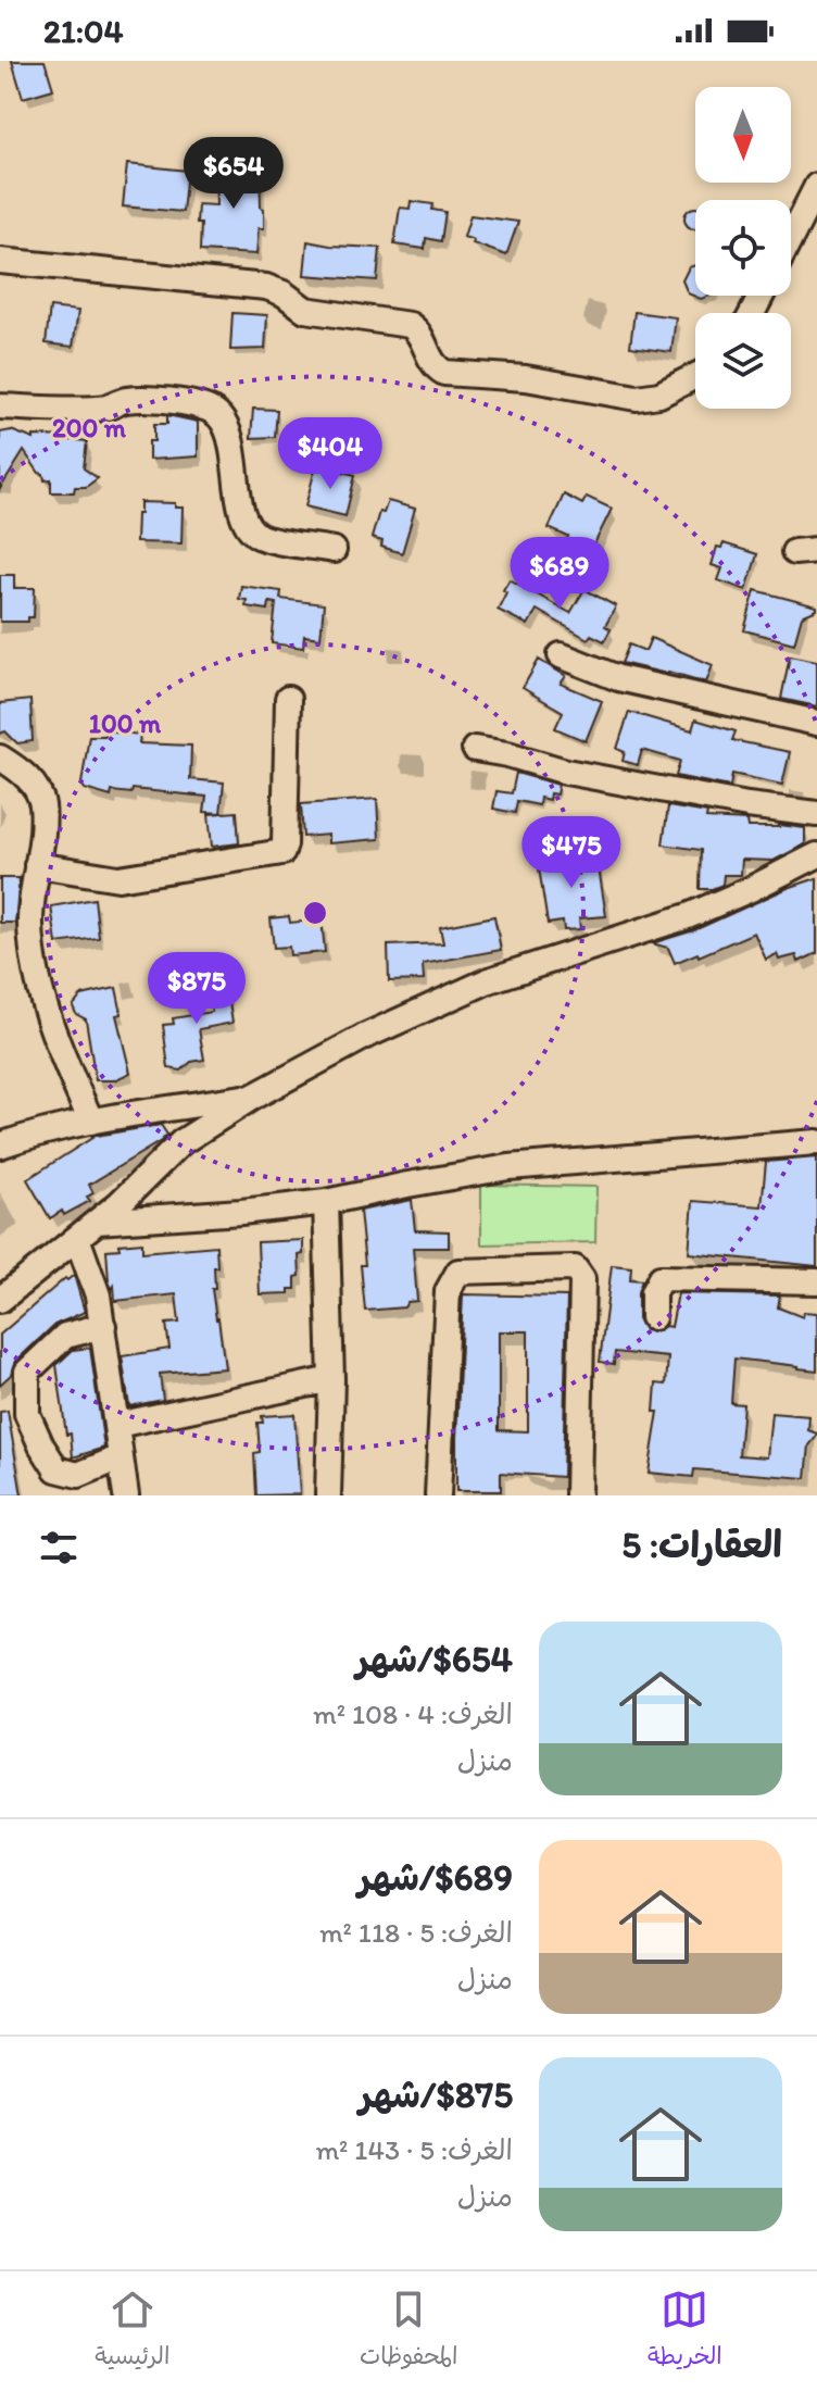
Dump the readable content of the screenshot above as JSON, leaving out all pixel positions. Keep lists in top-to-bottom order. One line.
{"north":"bottom","page":{"status":"21:04","price":["$654","$404","$689","$475","$875"],"heading":"العقارات: 5","list":[{"name":"$654/شهر","note":"الغرف: 4 · 108 m² · منزل"},{"name":"$689/شهر","note":"الغرف: 5 · 118 m² · منزل"},{"name":"$875/شهر","note":"الغرف: 5 · 143 m² · منزل"}],"tabs":["الخريطة","المحفوظات","الرئيسية"]},"rings":["200 m","100 m"]}
